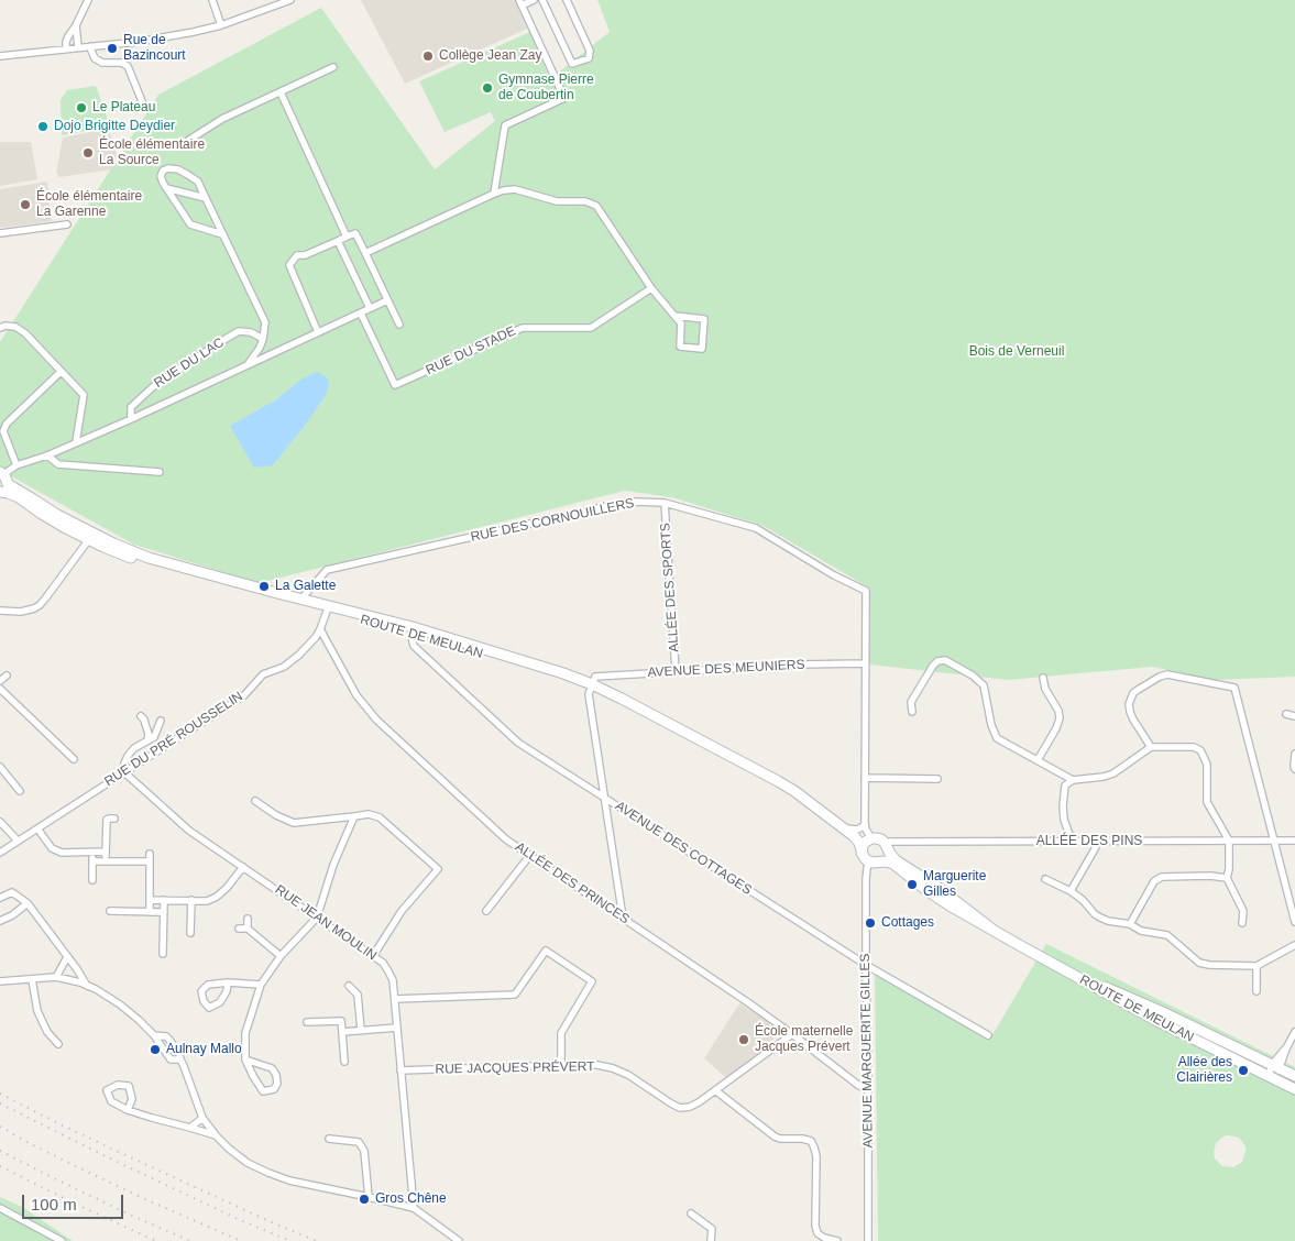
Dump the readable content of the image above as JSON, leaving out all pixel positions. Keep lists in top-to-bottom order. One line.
{"streets":{"main road":["ROUTE DE MEULAN"],"street":["RUE DU STADE","RUE DU LAC","RUE DES CORNOUILLERS","ALLÉE DES SPORTS","AVENUE DES MEUNIERS","RUE DU PRÉ ROUSSELIN","ALLÉE DES PINS","AVENUE DES COTTAGES","ALLÉE DES PRINCES","RUE JEAN MOULIN","AVENUE MARGUERITE GILLES","RUE JACQUES PRÉVERT"]},"crossings":[["RUE DES CORNOUILLERS","ALLÉE DES SPORTS"],["RUE DES CORNOUILLERS","ROUTE DE MEULAN"],["RUE DES CORNOUILLERS","AVENUE DES MEUNIERS"],["ALLÉE DES SPORTS","AVENUE DES MEUNIERS"],["ROUTE DE MEULAN","AVENUE DES MEUNIERS"],["ROUTE DE MEULAN","RUE DU PRÉ ROUSSELIN"],["ROUTE DE MEULAN","ALLÉE DES PINS"],["ROUTE DE MEULAN","AVENUE DES COTTAGES"],["ROUTE DE MEULAN","AVENUE MARGUERITE GILLES"],["RUE DU PRÉ ROUSSELIN","ALLÉE DES PRINCES"],["RUE DU PRÉ ROUSSELIN","RUE JEAN MOULIN"],["ALLÉE DES PINS","AVENUE MARGUERITE GILLES"],["AVENUE DES COTTAGES","AVENUE MARGUERITE GILLES"],["ALLÉE DES PRINCES","AVENUE MARGUERITE GILLES"],["ALLÉE DES PRINCES","RUE JACQUES PRÉVERT"],["RUE JEAN MOULIN","RUE JACQUES PRÉVERT"]],"parks":["Bois de Verneuil"],"places":["Rue de Bazincourt","Collège Jean Zay","Gymnase Pierre de Coubertin","Le Plateau","Dojo Brigitte Deydier","École élémentaire La Source","École élémentaire La Garenne","La Galette","Marguerite Gilles","Cottages","École maternelle Jacques Prévert","Aulnay Mallo","Allée des Clairières","Gros Chêne"],"scale_bar":"100 m"}
